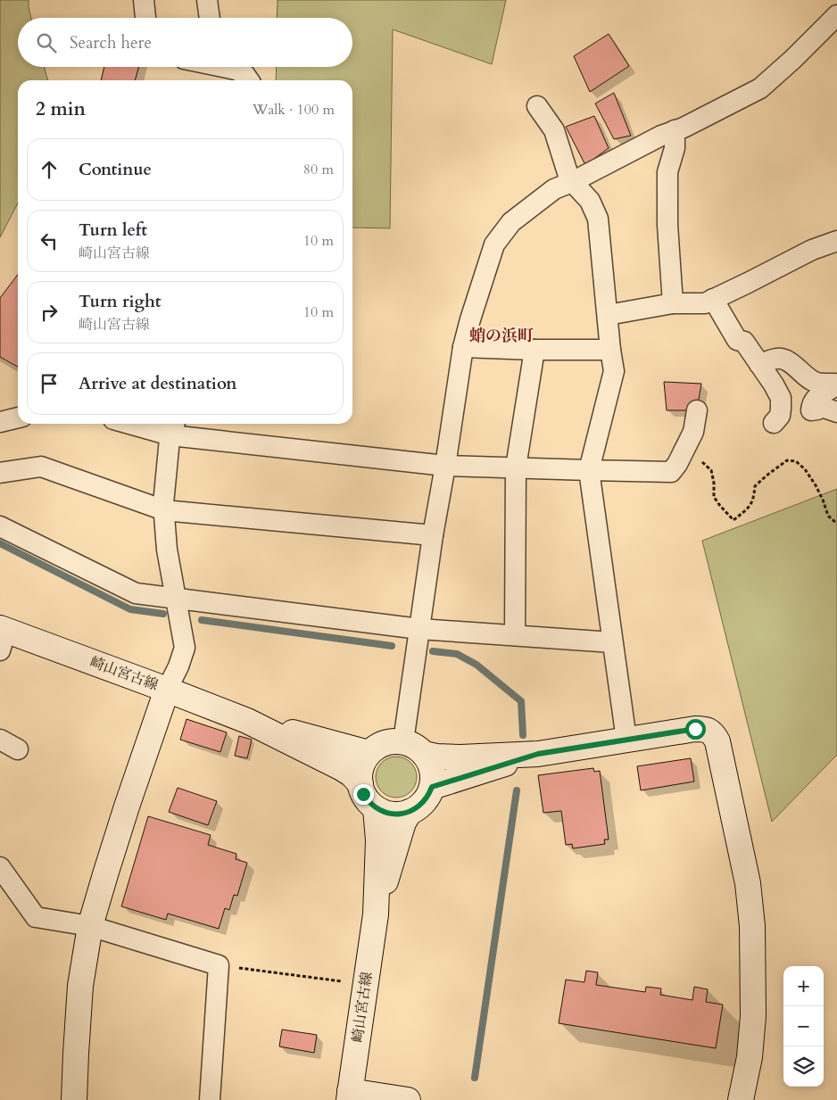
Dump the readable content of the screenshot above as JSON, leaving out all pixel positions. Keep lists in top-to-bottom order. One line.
{"streets":{"street":["崎山宮古線"]},"districts":["蛸の浜町"],"page":{"search":"Search here","heading":["2 min","Walk · 100 m"],"list":[["Continue","80 m"],["Turn left","崎山宮古線","10 m"],["Turn right","崎山宮古線","10 m"],"Arrive at destination"],"map_buttons":["+","−"]}}
